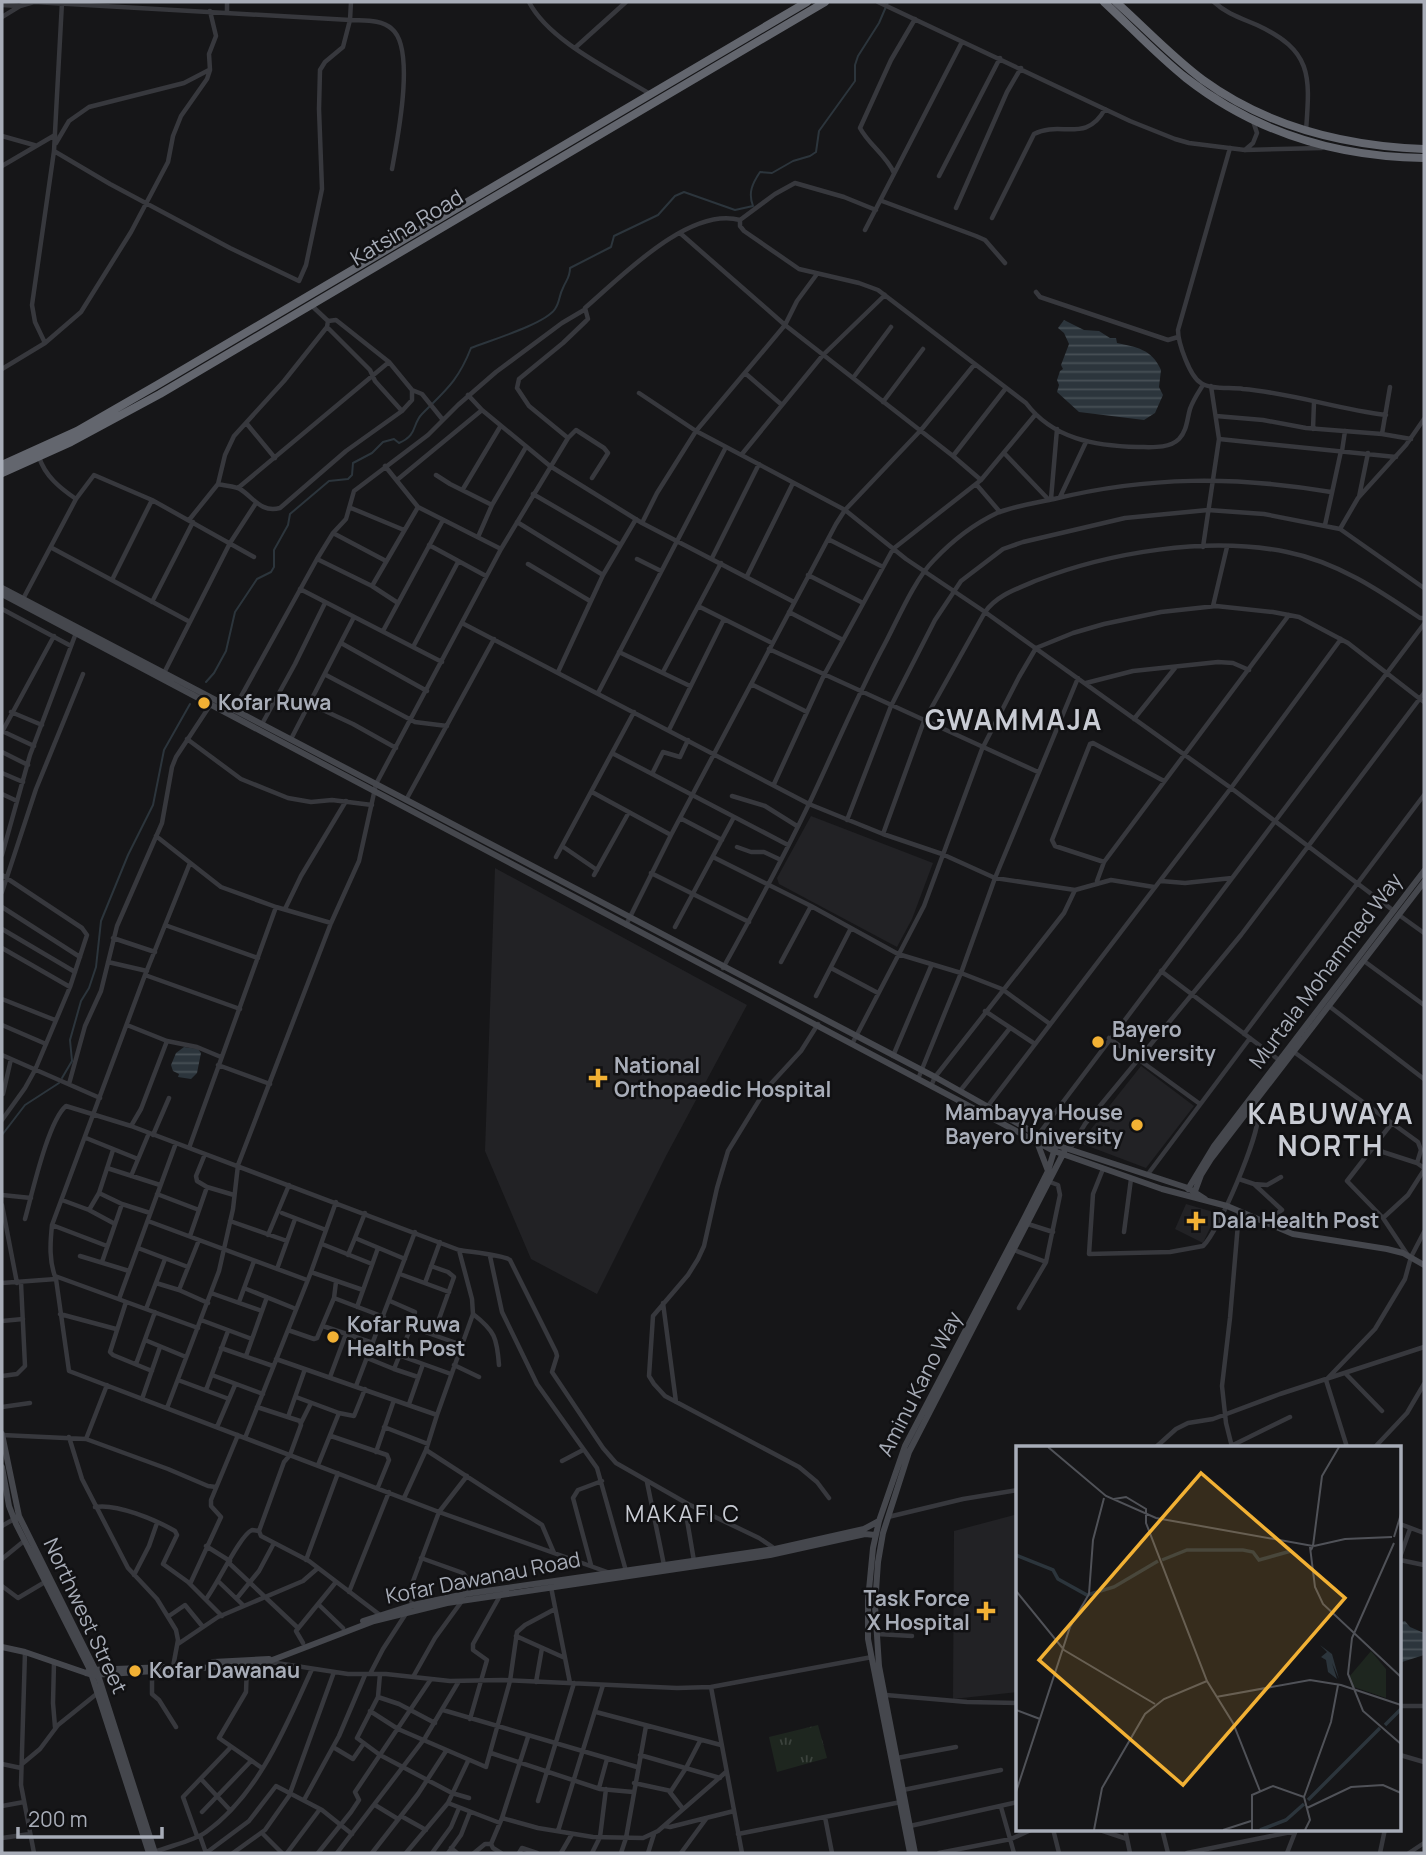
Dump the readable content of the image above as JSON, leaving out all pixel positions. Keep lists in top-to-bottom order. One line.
{"streets":{"highway":["Katsina Road"],"main road":["Murtala Mohammed Way","Aminu Kano Way","Kofar Dawanau Road","Northwest Street"]},"crossings":[["Aminu Kano Way","Kofar Dawanau Road"],["Kofar Dawanau Road","Northwest Street"]],"districts":["GWAMMAJA","KABUWAYA NORTH","MAKAFI C"],"places":{"other":["Kofar Ruwa","Bayero University","Mambayya House Bayero University","Kofar Ruwa Health Post","Kofar Dawanau"],"health":["National Orthopaedic Hospital","Dala Health Post","Task Force X Hospital"]},"scale_bar":"200 m"}
